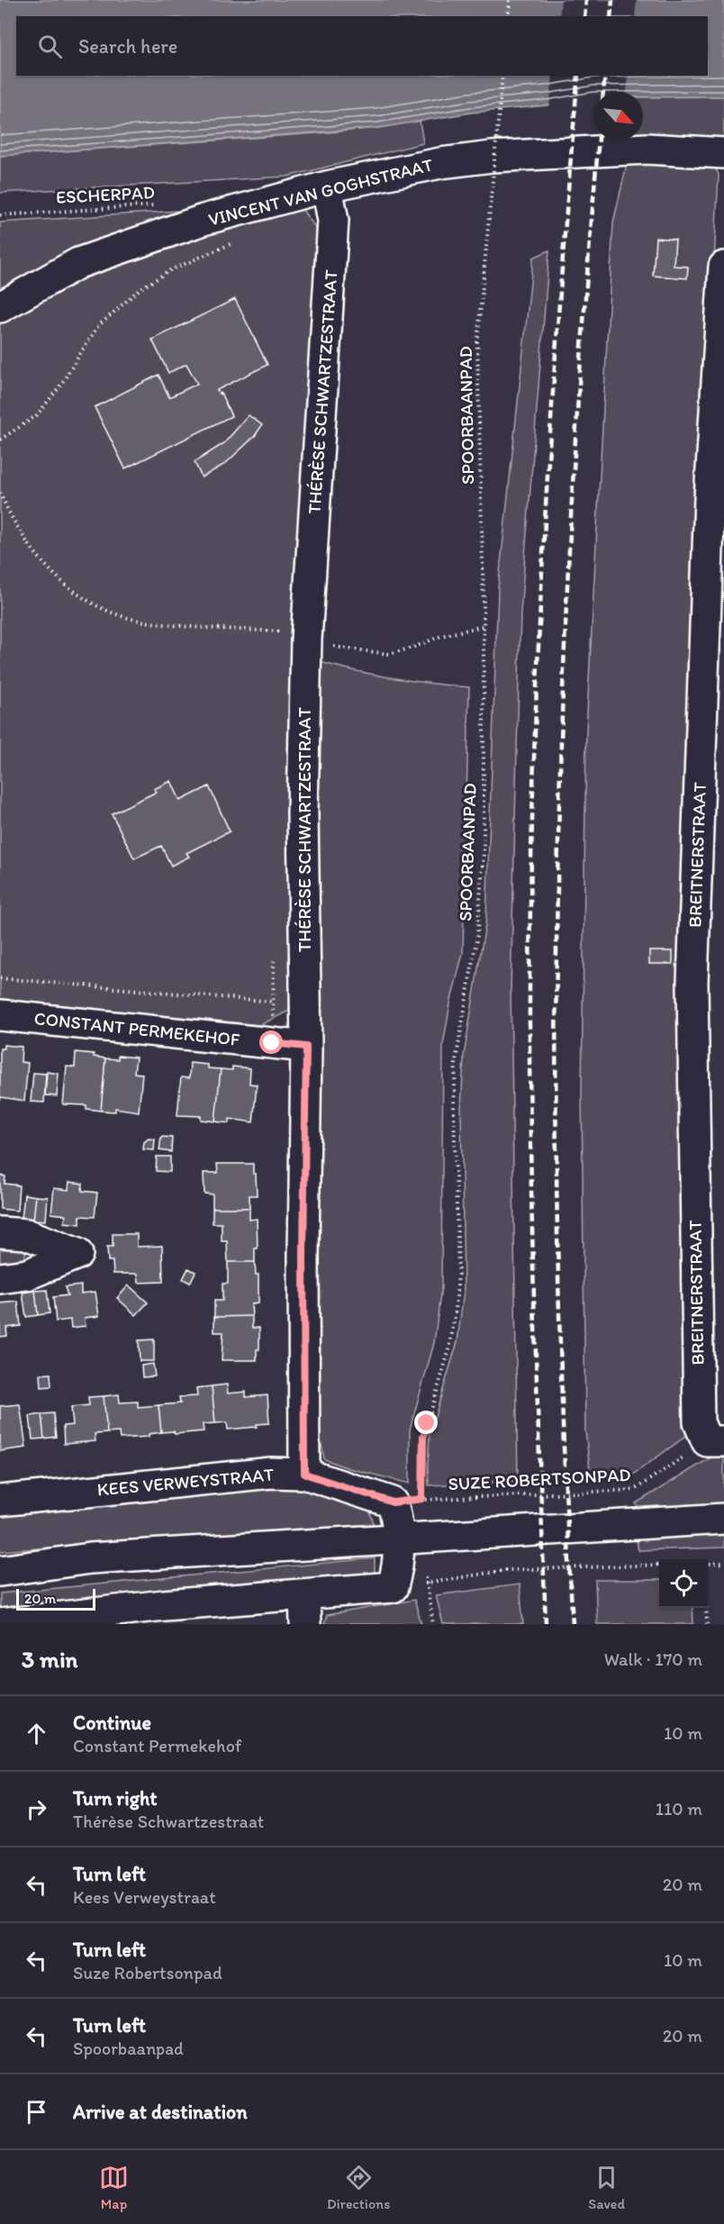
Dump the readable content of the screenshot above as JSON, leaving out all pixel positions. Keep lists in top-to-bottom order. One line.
{"streets":{"street":["VINCENT VAN GOGHSTRAAT","THÉRÈSE SCHWARTZESTRAAT","BREITNERSTRAAT","CONSTANT PERMEKEHOF","KEES VERWEYSTRAAT"],"path":["ESCHERPAD","SPOORBAANPAD","SUZE ROBERTSONPAD"]},"crossings":[["VINCENT VAN GOGHSTRAAT","THÉRÈSE SCHWARTZESTRAAT"],["THÉRÈSE SCHWARTZESTRAAT","CONSTANT PERMEKEHOF"],["THÉRÈSE SCHWARTZESTRAAT","KEES VERWEYSTRAAT"],["SPOORBAANPAD","SUZE ROBERTSONPAD"],["BREITNERSTRAAT","SUZE ROBERTSONPAD"],["SUZE ROBERTSONPAD","KEES VERWEYSTRAAT"]],"scale_bar":"20 m","north":"bottom right","page":{"search":"Search here","scale":"20 m","heading":["3 min","Walk · 170 m"],"list":[["Continue","Constant Permekehof","10 m"],["Turn right","Thérèse Schwartzestraat","110 m"],["Turn left","Kees Verweystraat","20 m"],["Turn left","Suze Robertsonpad","10 m"],["Turn left","Spoorbaanpad","20 m"],"Arrive at destination"],"nav":["Map","Directions","Saved"]}}
